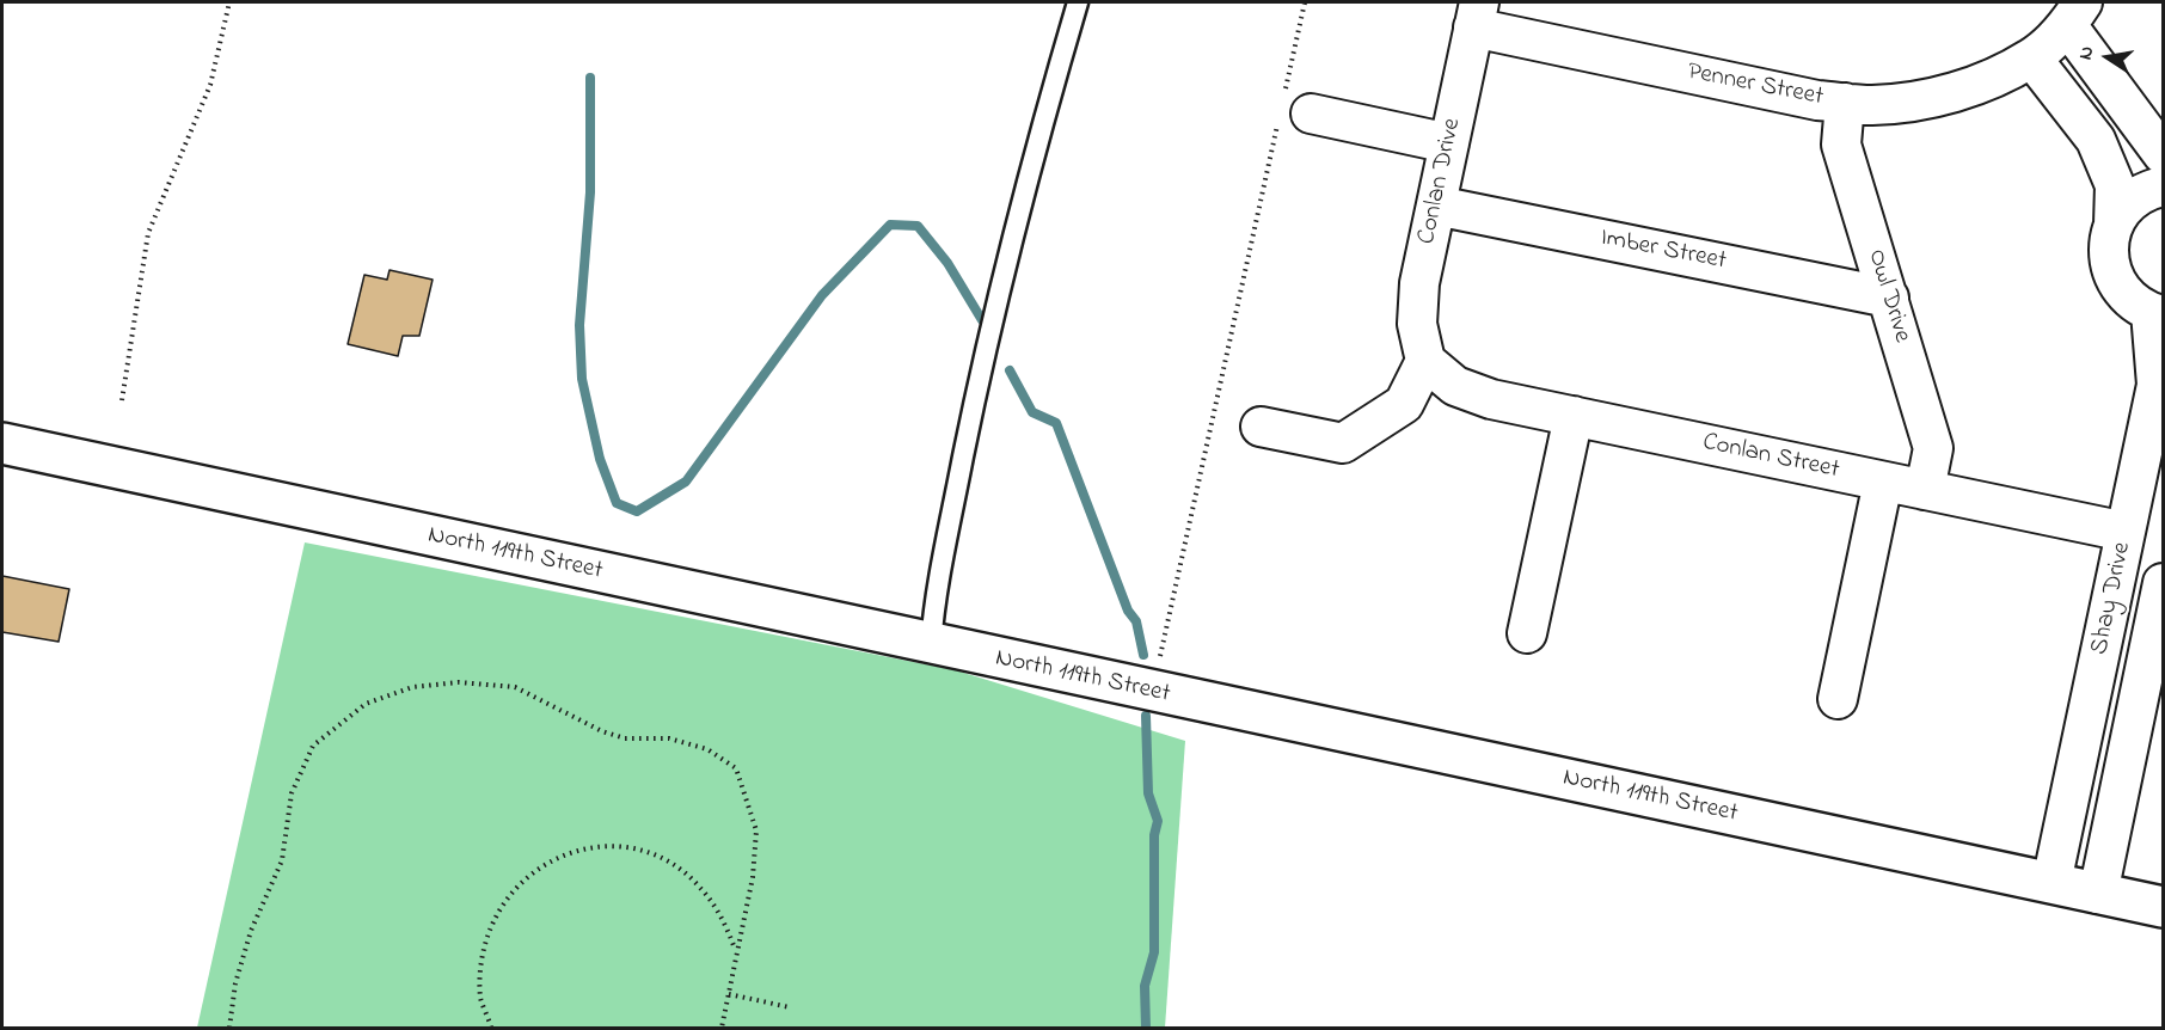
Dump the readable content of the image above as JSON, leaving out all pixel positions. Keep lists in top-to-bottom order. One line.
{"streets":{"street":["Penner Street","Conlan Drive","Imber Street","Owl Drive","Conlan Street","North 119th Street","Shay Drive"]},"crossings":[["Penner Street","Conlan Drive"],["Penner Street","Owl Drive"],["Penner Street","Shay Drive"],["Conlan Drive","Imber Street"],["Conlan Drive","Conlan Street"],["Imber Street","Owl Drive"],["Owl Drive","Conlan Street"],["Conlan Street","Shay Drive"],["North 119th Street","Shay Drive"]],"north":"left"}
